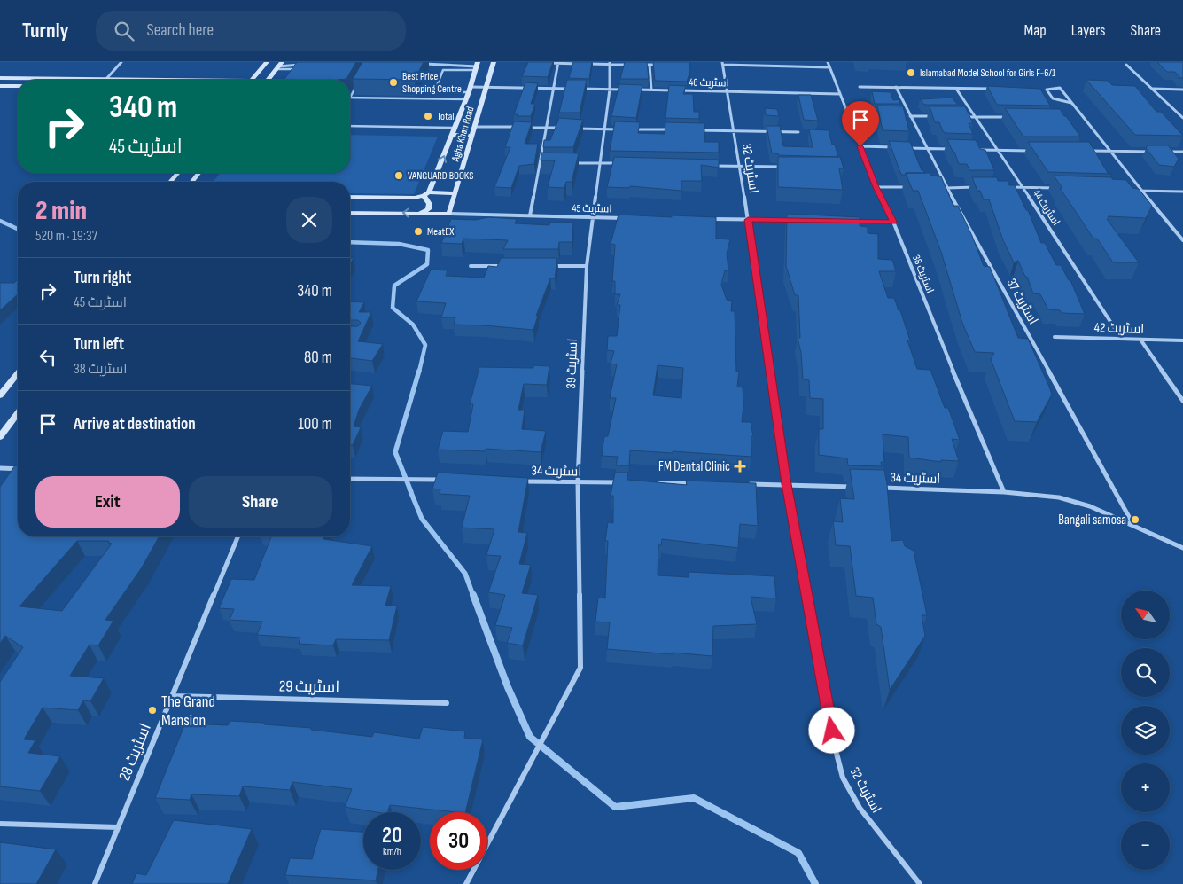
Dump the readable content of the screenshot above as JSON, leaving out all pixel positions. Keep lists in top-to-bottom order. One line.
{"streets":{"street":["اسٹریٹ 46","Agha Khan Road","اسٹریٹ 32","اسٹریٹ 44","اسٹریٹ 45","اسٹریٹ 38","اسٹریٹ 37","اسٹریٹ 42","اسٹریٹ 39","اسٹریٹ 34","اسٹریٹ 29","اسٹریٹ 28"]},"crossings":[["اسٹریٹ 46","اسٹریٹ 32"],["اسٹریٹ 46","اسٹریٹ 38"],["Agha Khan Road","اسٹریٹ 45"],["اسٹریٹ 44","اسٹریٹ 42"],["اسٹریٹ 45","اسٹریٹ 39"],["اسٹریٹ 38","اسٹریٹ 34"],["اسٹریٹ 37","اسٹریٹ 34"],["اسٹریٹ 39","اسٹریٹ 34"],["اسٹریٹ 29","اسٹریٹ 28"]],"places":{"other":["Islamabad Model School for Girls F-6/1","Best Price Shopping Centre","Total","VANGUARD BOOKS","MeatEX","Bangali samosa","The Grand Mansion"],"health":["FM Dental Clinic"]},"north":"top left","page":{"header":"Turnly","search":"Search here","nav":["Map","Layers","Share"],"turn":["340 m","اسٹریٹ 45"],"heading":["2 min","520 m · 19:37"],"list":[{"name":"Turn right","note":"اسٹریٹ 45","value":"340 m"},{"name":"Turn left","note":"اسٹریٹ 38","value":"80 m"},{"name":"Arrive at destination","value":"100 m"}],"buttons":["Exit","Share"],"map_buttons":["+","−"],"speed":"20 km/h","limit":"30"}}
